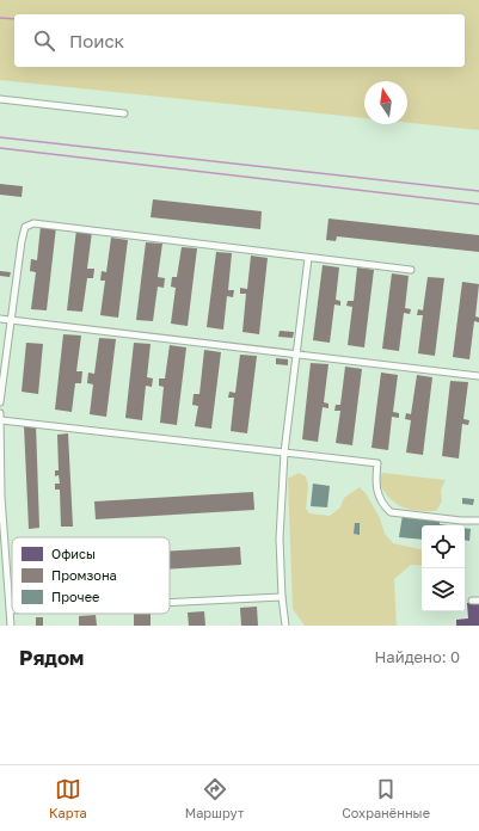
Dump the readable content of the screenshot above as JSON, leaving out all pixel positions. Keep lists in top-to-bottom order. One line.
{"legend":["Офисы","Промзона","Прочее"],"north":"top","page":{"search":"Поиск","heading":["Рядом","Найдено: 0"],"nav":["Карта","Маршрут","Сохранённые"]}}
